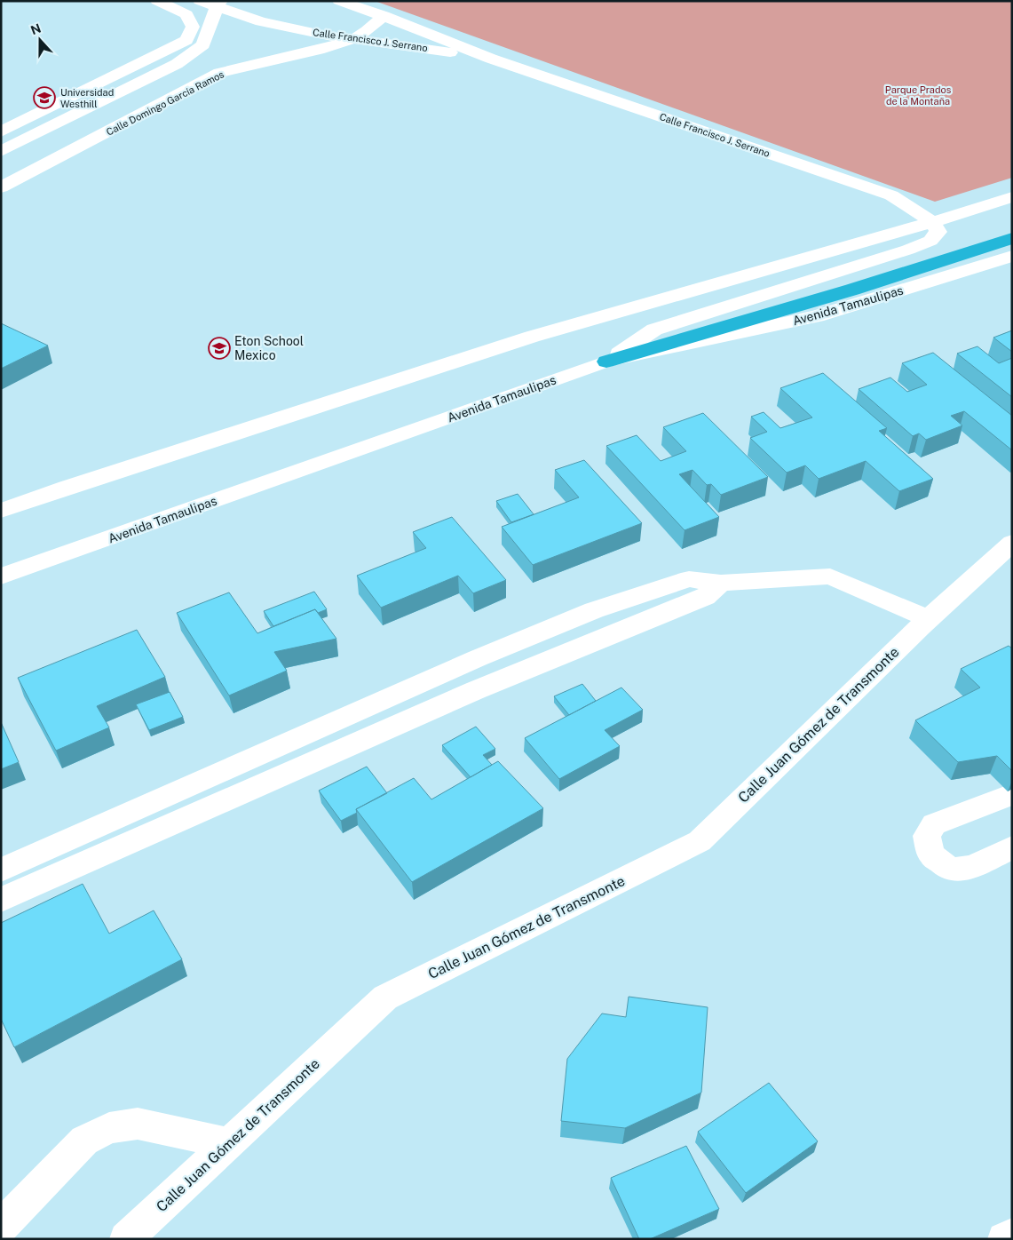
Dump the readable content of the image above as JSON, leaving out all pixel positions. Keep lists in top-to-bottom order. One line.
{"streets":{"street":["Calle Francisco J. Serrano","Calle Domingo García Ramos","Avenida Tamaulipas","Calle Juan Gómez de Transmonte"]},"crossings":[["Calle Francisco J. Serrano","Calle Domingo García Ramos"]],"parks":["Parque Prados de la Montaña"],"places":{"school or university":["Universidad Westhill","Eton School Mexico"]},"north":"top"}
